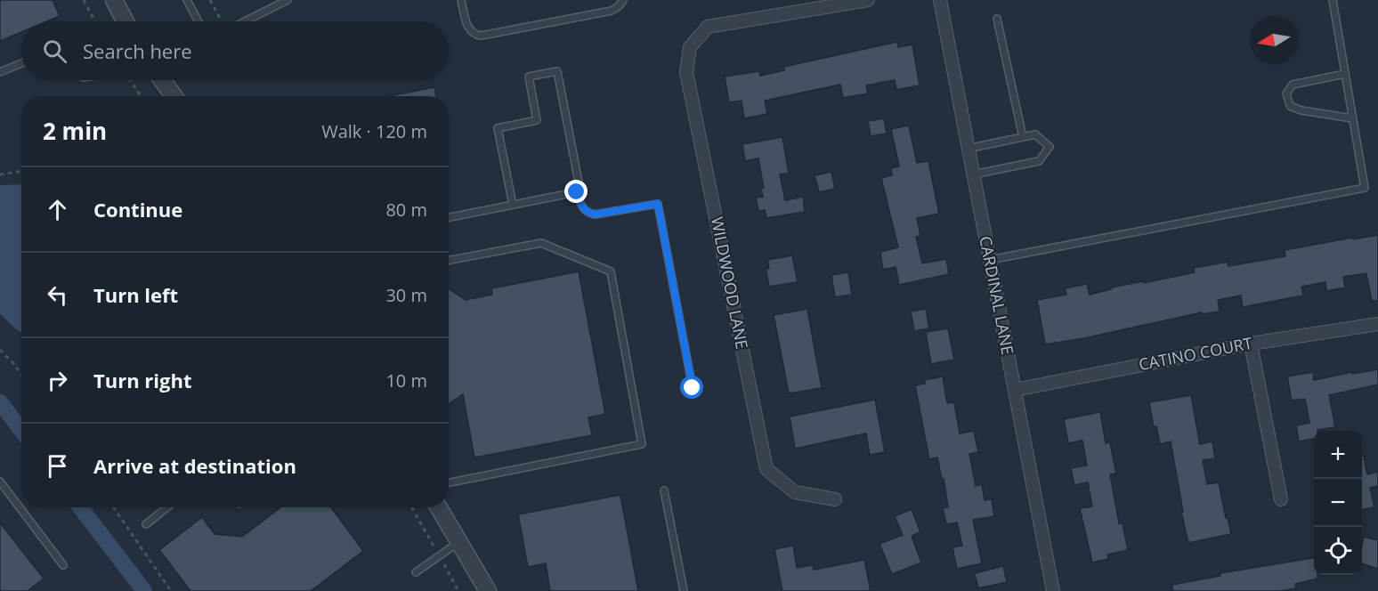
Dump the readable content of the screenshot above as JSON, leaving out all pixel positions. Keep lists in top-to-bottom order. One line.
{"streets":{"street":["WILDWOOD LANE","CARDINAL LANE","CATINO COURT"]},"crossings":[["CARDINAL LANE","CATINO COURT"]],"north":"left","page":{"search":"Search here","heading":["2 min","Walk · 120 m"],"list":[["Continue","80 m"],["Turn left","30 m"],["Turn right","10 m"],"Arrive at destination"],"map_buttons":["+","−"]}}
